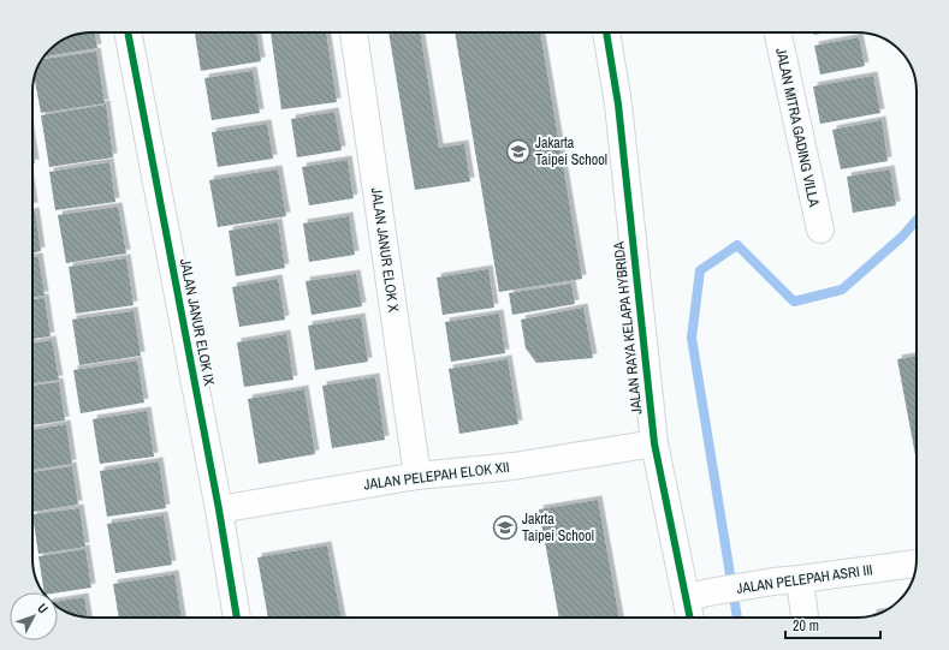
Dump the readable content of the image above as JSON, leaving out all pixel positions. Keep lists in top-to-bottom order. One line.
{"streets":{"street":["JALAN MITRA GADING VILLA","JALAN JANUR ELOK X","JALAN JANUR ELOK IX","JALAN RAYA KELAPA HYBRIDA","JALAN PELEPAH ELOK XII","JALAN PELEPAH ASRI III"]},"crossings":[["JALAN JANUR ELOK X","JALAN PELEPAH ELOK XII"],["JALAN JANUR ELOK IX","JALAN PELEPAH ELOK XII"],["JALAN RAYA KELAPA HYBRIDA","JALAN PELEPAH ELOK XII"],["JALAN RAYA KELAPA HYBRIDA","JALAN PELEPAH ASRI III"]],"places":{"school or university":["Jakarta Taipei School","Jakrta Taipei School"]},"scale_bar":"20 m","north":"top right"}
